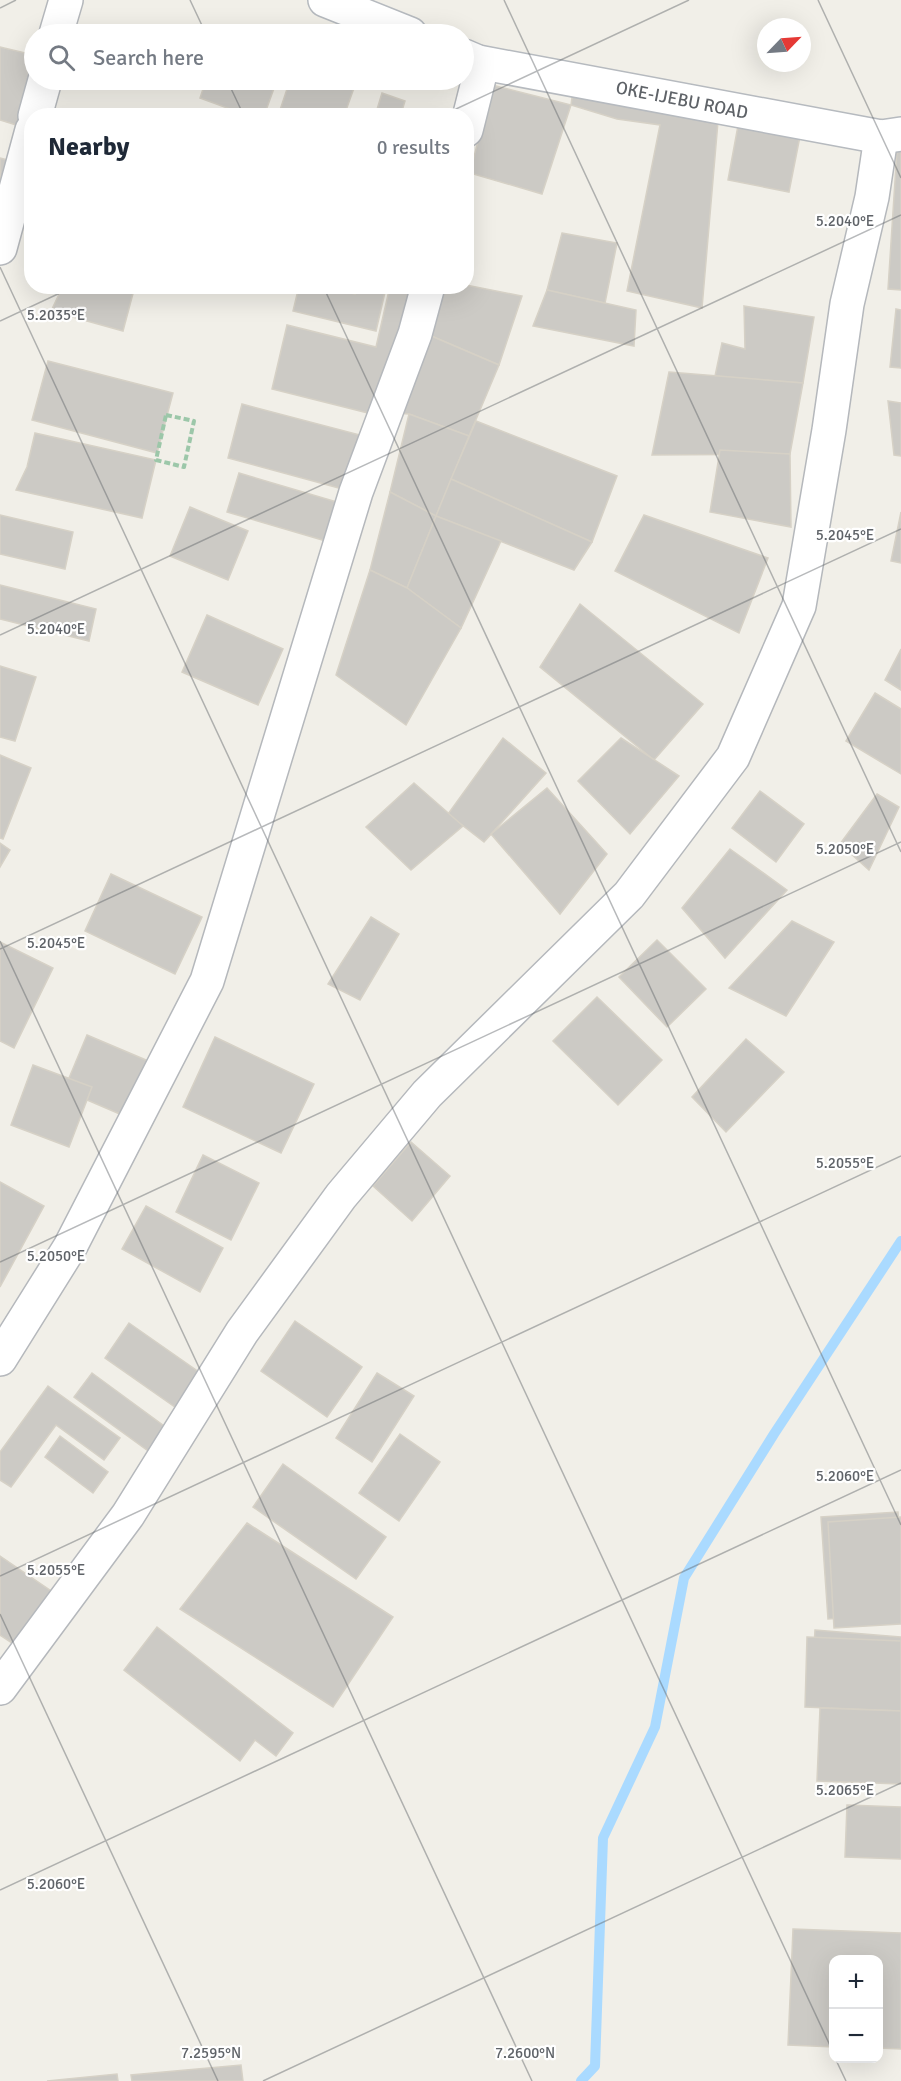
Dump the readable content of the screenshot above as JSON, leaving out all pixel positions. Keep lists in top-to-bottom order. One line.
{"streets":{"street":["OKE-IJEBU ROAD"]},"north":"top right","page":{"search":"Search here","heading":["Nearby","0 results"],"map_buttons":["+","−"]},"coordinates":["5.2040°E","5.2035°E","5.2045°E","5.2050°E","5.2055°E","5.2060°E","5.2065°E","7.2595°N","7.2600°N"]}
